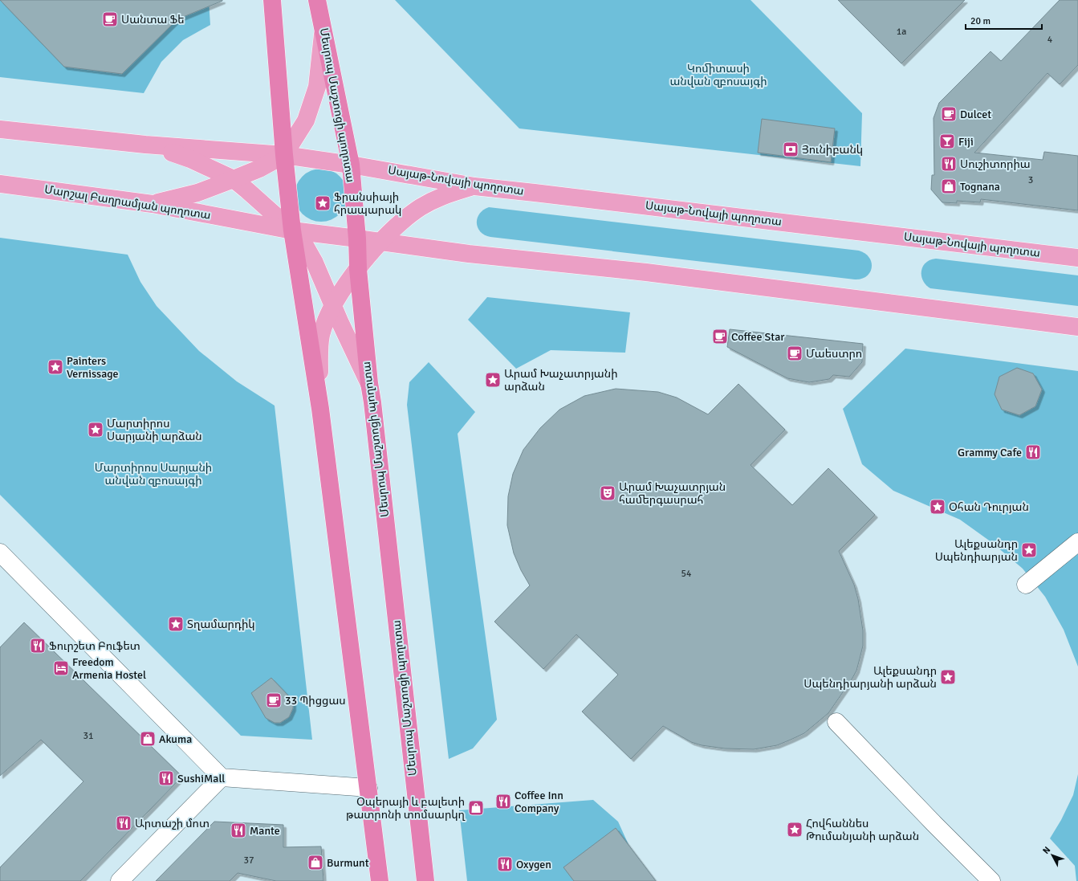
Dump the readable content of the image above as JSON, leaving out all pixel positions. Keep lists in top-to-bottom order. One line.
{"streets":{"highway":["Մեսրոպ Մաշտոցի պողոտա"],"main road":["Սայաթ-Նովայի պողոտա","Մարշալ Բաղրամյան պողոտա"]},"crossings":[["Մեսրոպ Մաշտոցի պողոտա","Սայաթ-Նովայի պողոտա"]],"parks":["Կոմիտասի անվան զբոսայգի","Մարտիրոս Սարյանի անվան զբոսայգի"],"places":{"cafe":["Սանտա Ֆե","Dulcet","Coffee Star","Մաեստրո","33 Պիցցաս"],"bar":["Fiji"],"bank":["Յունիբանկ"],"restaurant":["Սուշիտորիա","Grammy Cafe","Ֆուրշետ Բուֆետ","SushiMall","Coffee Inn Company","Արտաշի մոտ","Mante","Oxygen"],"shop":["Tognana","Akuma","Օպերայի և բալետի թատրոնի տոմսարկղ","Burmunt"],"place":["Ֆրանսիայի հրապարակ","Painters Vernissage","Արամ Խաչատրյանի արձան","Մարտիրոս Սարյանի արձան","Օհան Դուրյան","Ալեքսանդր Սպենդիարյան","Տղամարդիկ","Ալեքսանդր Սպենդիարյանի արձան","Հովհաննես Թումանյանի արձան"],"theatre":["Արամ Խաչատրյան համերգասրահ"],"hotel":["Freedom Armenia Hostel"]},"house_numbers":["1a","4","3","54","31","37"],"scale_bar":"20 m","north":"top left"}
